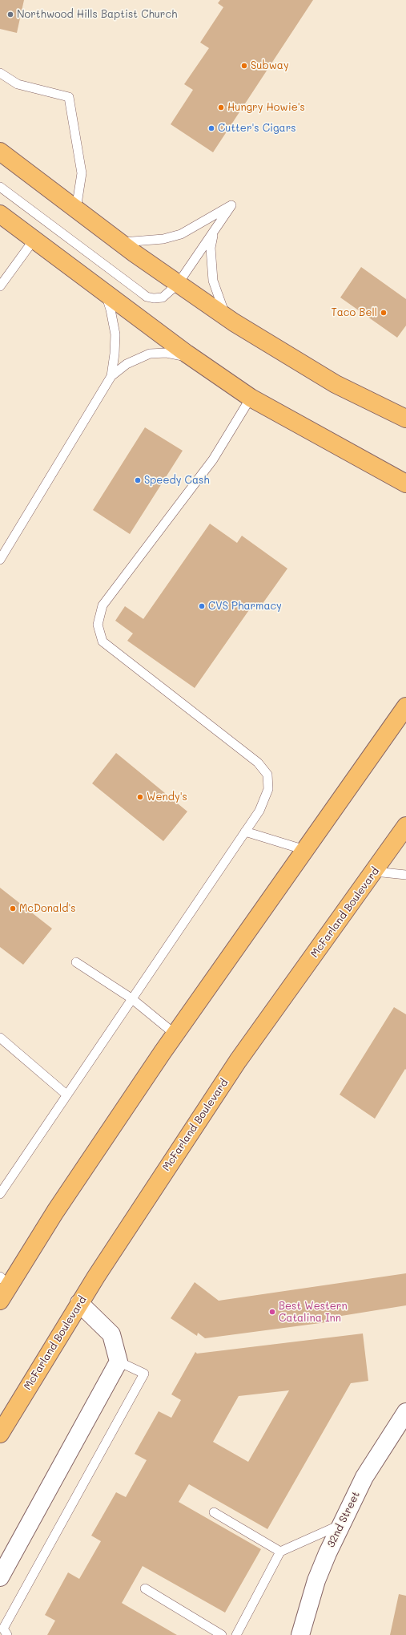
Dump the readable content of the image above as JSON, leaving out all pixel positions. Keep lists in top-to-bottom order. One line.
{"streets":{"main road":["McFarland Boulevard"],"street":["32nd Street"]},"places":["Northwood Hills Baptist Church","Subway","Hungry Howie's","Cutter's Cigars","Taco Bell","Speedy Cash","CVS Pharmacy","Wendy's","McDonald's","Best Western Catalina Inn"]}
